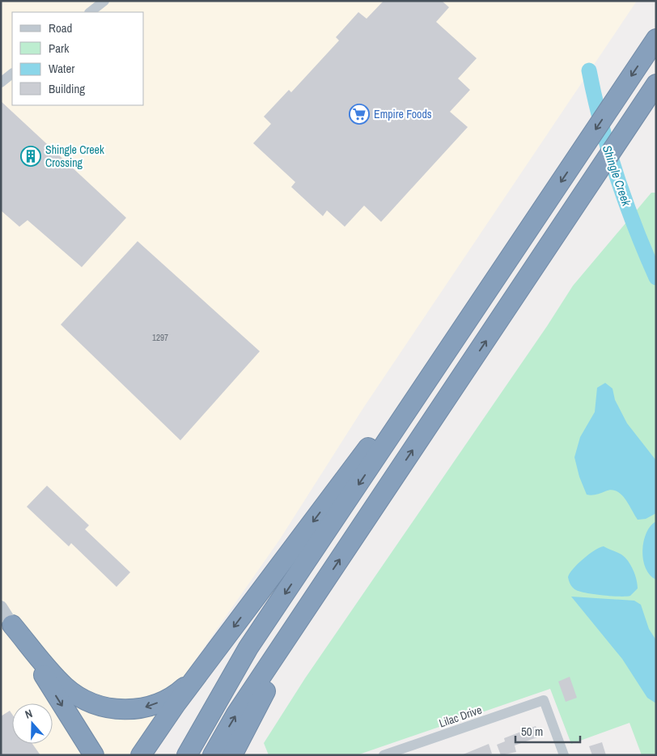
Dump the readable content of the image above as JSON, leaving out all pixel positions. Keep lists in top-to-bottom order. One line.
{"streets":{"street":["Lilac Drive"]},"water":["Shingle Creek"],"places":{"supermarket":["Empire Foods"],"building":["Shingle Creek Crossing"]},"house_numbers":["1297"],"legend":["Road","Park","Water","Building"],"scale_bar":"50 m","north":"top"}
